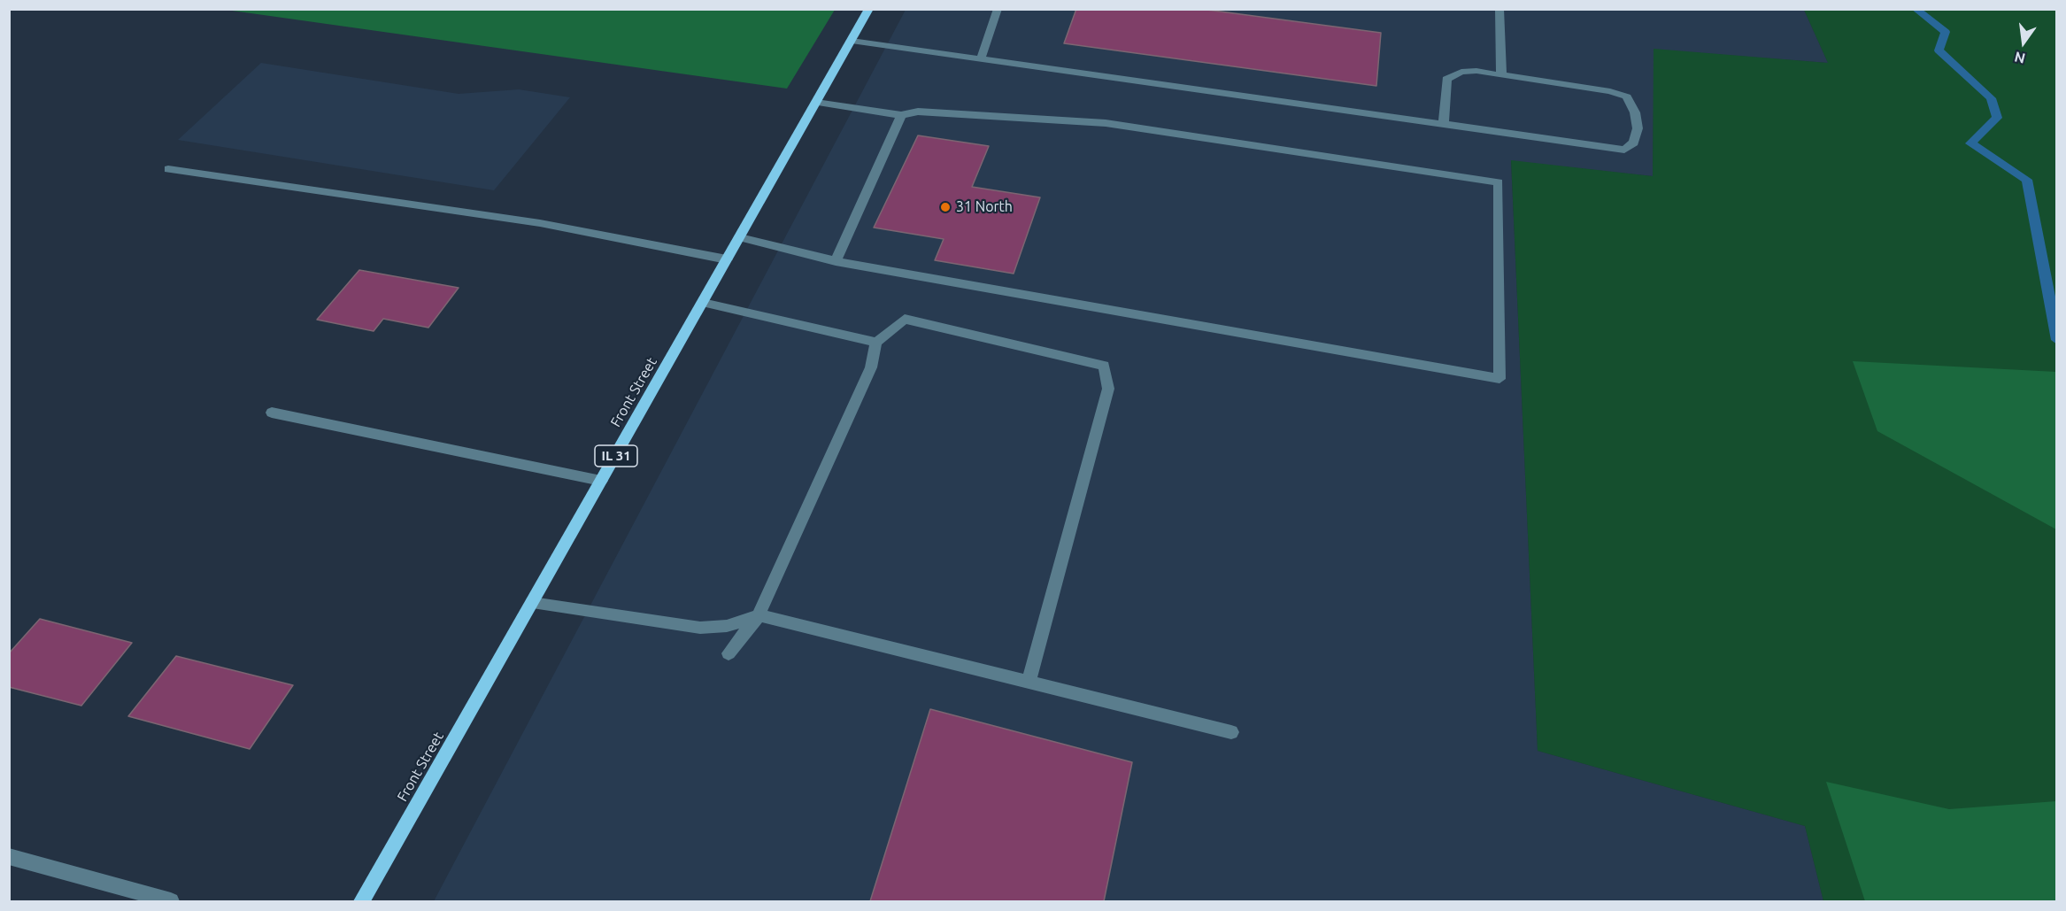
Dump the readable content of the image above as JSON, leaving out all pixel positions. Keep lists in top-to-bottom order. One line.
{"streets":{"main road":["Front Street","IL 31"]},"places":["31 North"],"north":"bottom"}
